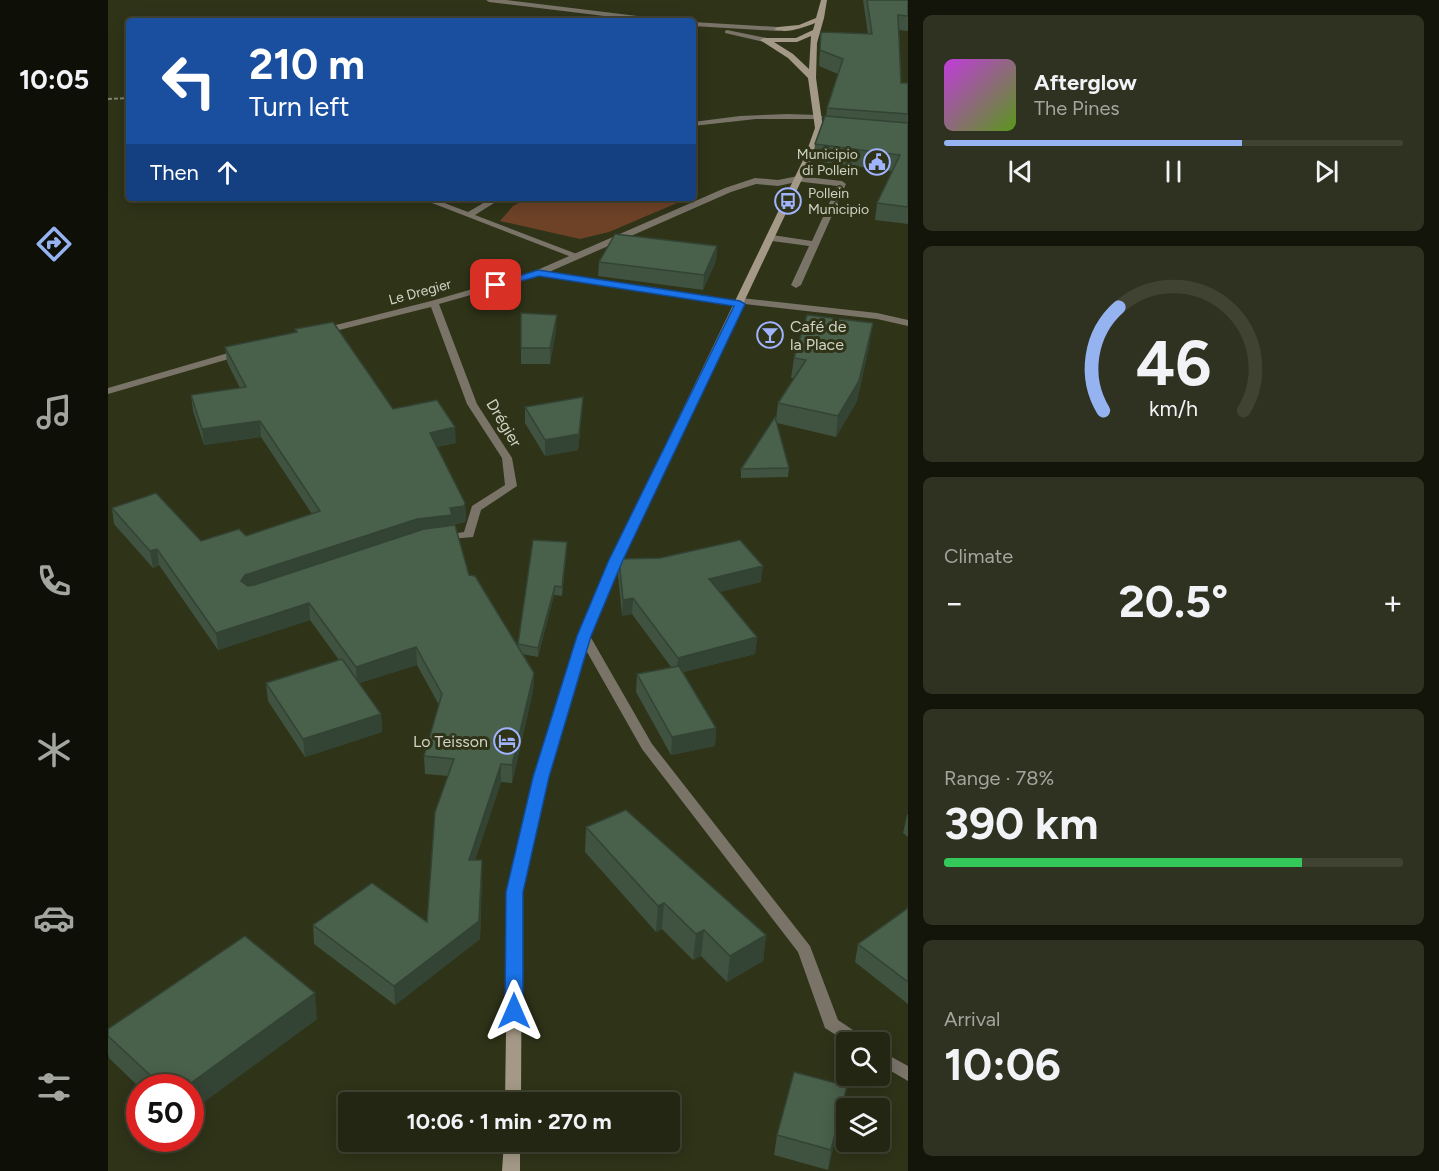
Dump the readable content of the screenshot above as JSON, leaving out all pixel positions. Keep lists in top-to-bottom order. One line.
{"streets":{"street":["Le Dregier","Drégier"]},"crossings":[["Le Dregier","Drégier"]],"places":{"public building":["Municipio di Pollein"],"bus stop":["Pollein Municipio"],"bar":["Café de la Place"],"hotel":["Lo Teisson"]},"page":{"tabs":"10:05","turn":["210 m","Turn left"],"song":["Afterglow","The Pines"],"then":"Then","tile":["Climate",["Range · 78%","390 km"],["Arrival","10:06"]],"heat":["−","20.5°","+"],"limit":"50","trip":"10:06 · 1 min · 270 m","gauge":["46","km/h"]}}
